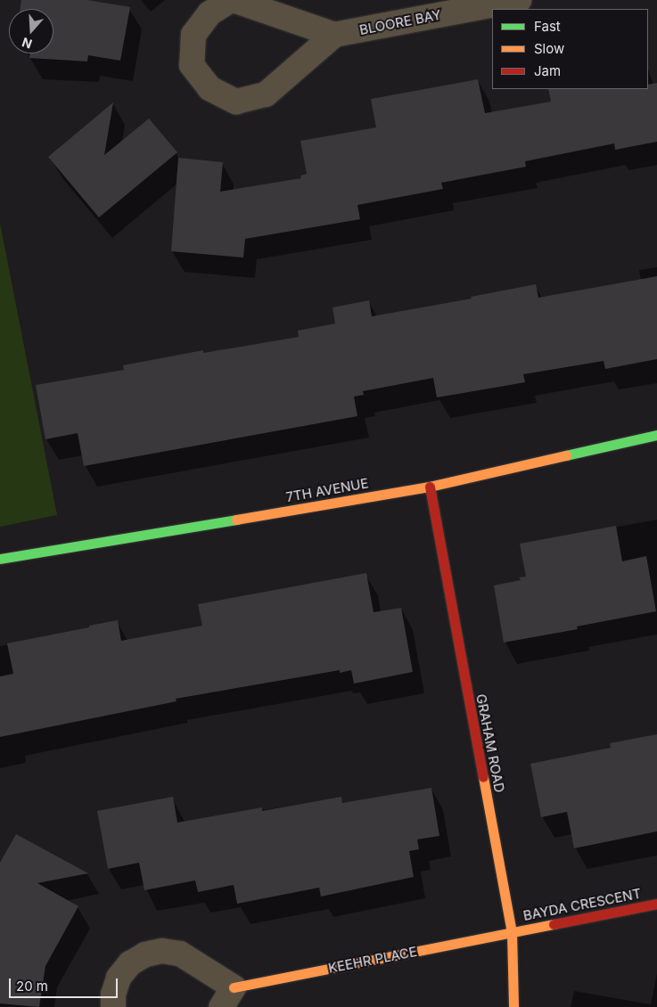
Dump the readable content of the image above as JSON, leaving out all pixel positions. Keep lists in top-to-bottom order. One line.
{"streets":{"street":["BLOORE BAY","7TH AVENUE","GRAHAM ROAD","BAYDA CRESCENT","KEEHR PLACE"]},"crossings":[["7TH AVENUE","GRAHAM ROAD"],["GRAHAM ROAD","BAYDA CRESCENT"],["GRAHAM ROAD","KEEHR PLACE"],["BAYDA CRESCENT","KEEHR PLACE"]],"legend":["Fast","Slow","Jam"],"scale_bar":"20 m","north":"bottom"}
